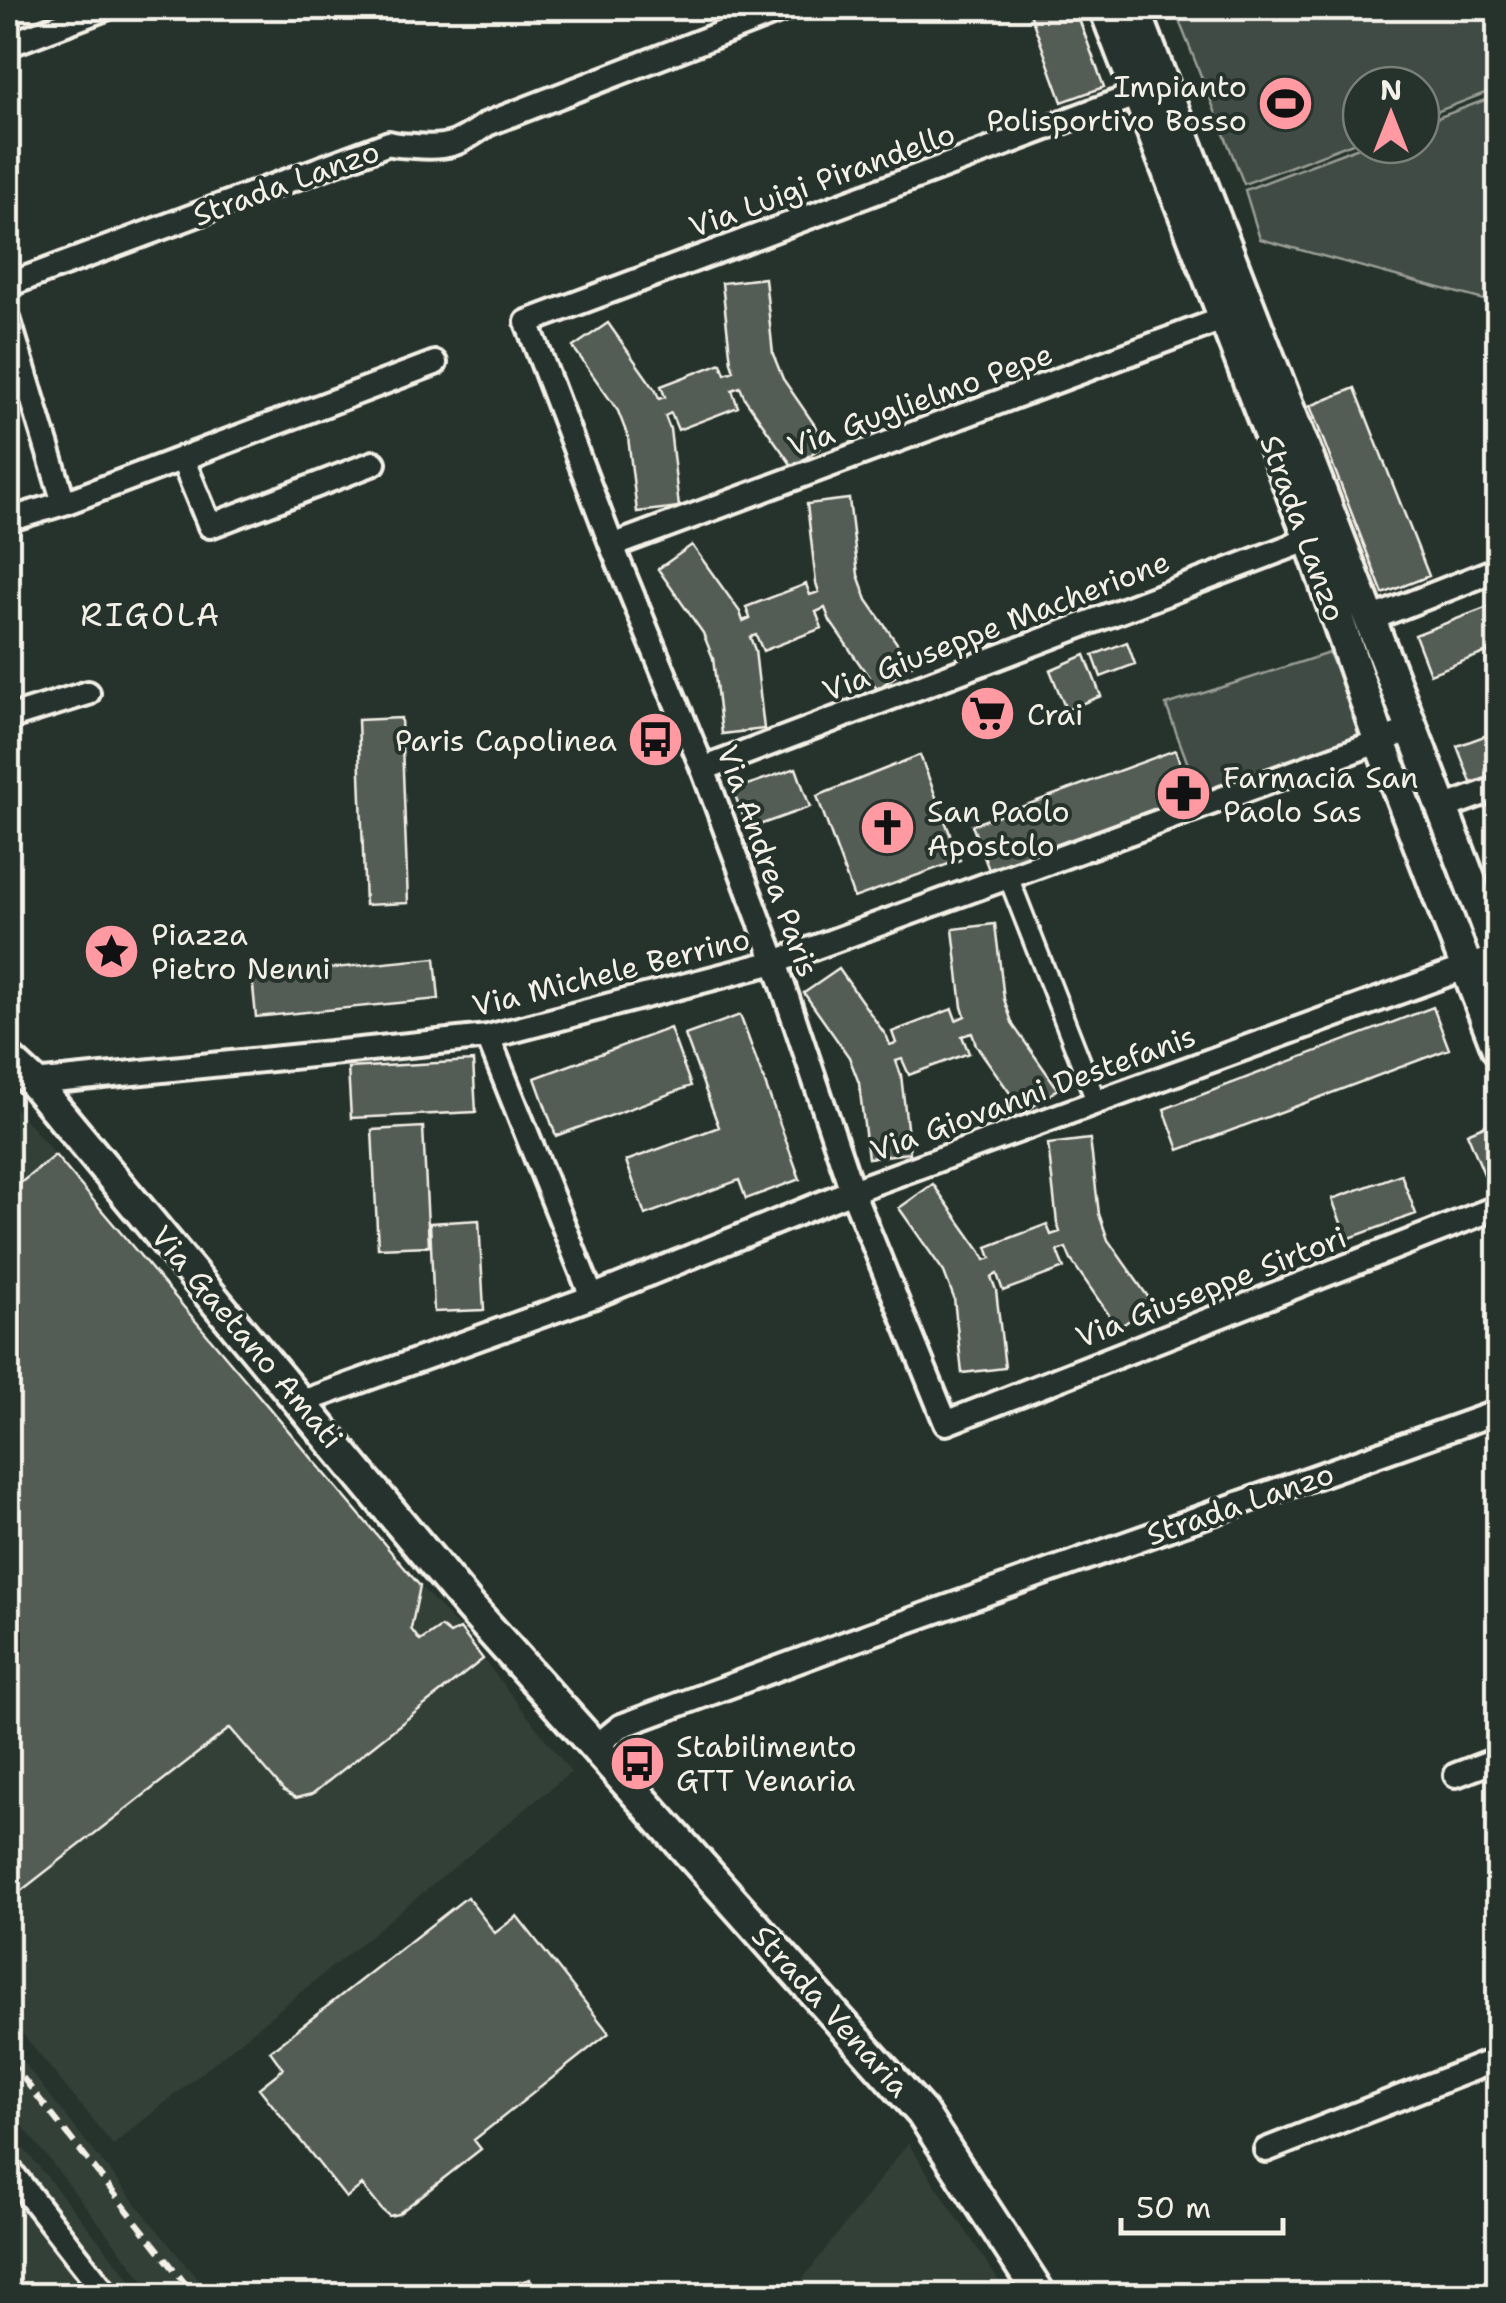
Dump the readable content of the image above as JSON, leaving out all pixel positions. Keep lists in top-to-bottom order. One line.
{"streets":{"street":["Via Luigi Pirandello","Strada Lanzo","Via Guglielmo Pepe","Via Giuseppe Macherione","Via Andrea Paris","Via Michele Berrino","Via Giovanni Destefanis","Via Giuseppe Sirtori","Via Gaetano Amati","Strada Venaria"]},"crossings":[["Via Luigi Pirandello","Strada Lanzo"],["Via Luigi Pirandello","Via Andrea Paris"],["Strada Lanzo","Via Guglielmo Pepe"],["Strada Lanzo","Via Giuseppe Macherione"],["Strada Lanzo","Via Michele Berrino"],["Strada Lanzo","Via Giovanni Destefanis"],["Strada Lanzo","Strada Venaria"],["Via Guglielmo Pepe","Via Andrea Paris"],["Via Giuseppe Macherione","Via Andrea Paris"],["Via Andrea Paris","Via Michele Berrino"],["Via Andrea Paris","Via Giovanni Destefanis"],["Via Andrea Paris","Via Giuseppe Sirtori"],["Via Michele Berrino","Via Gaetano Amati"],["Via Giovanni Destefanis","Via Gaetano Amati"],["Via Gaetano Amati","Strada Venaria"]],"districts":["RIGOLA"],"places":{"sports":["Impianto Polisportivo Bosso"],"supermarket":["Crai"],"bus stop":["Paris Capolinea","Stabilimento GTT Venaria"],"pharmacy":["Farmacia San Paolo Sas"],"church":["San Paolo Apostolo"],"place":["Piazza Pietro Nenni"]},"scale_bar":"50 m","north":"top"}
